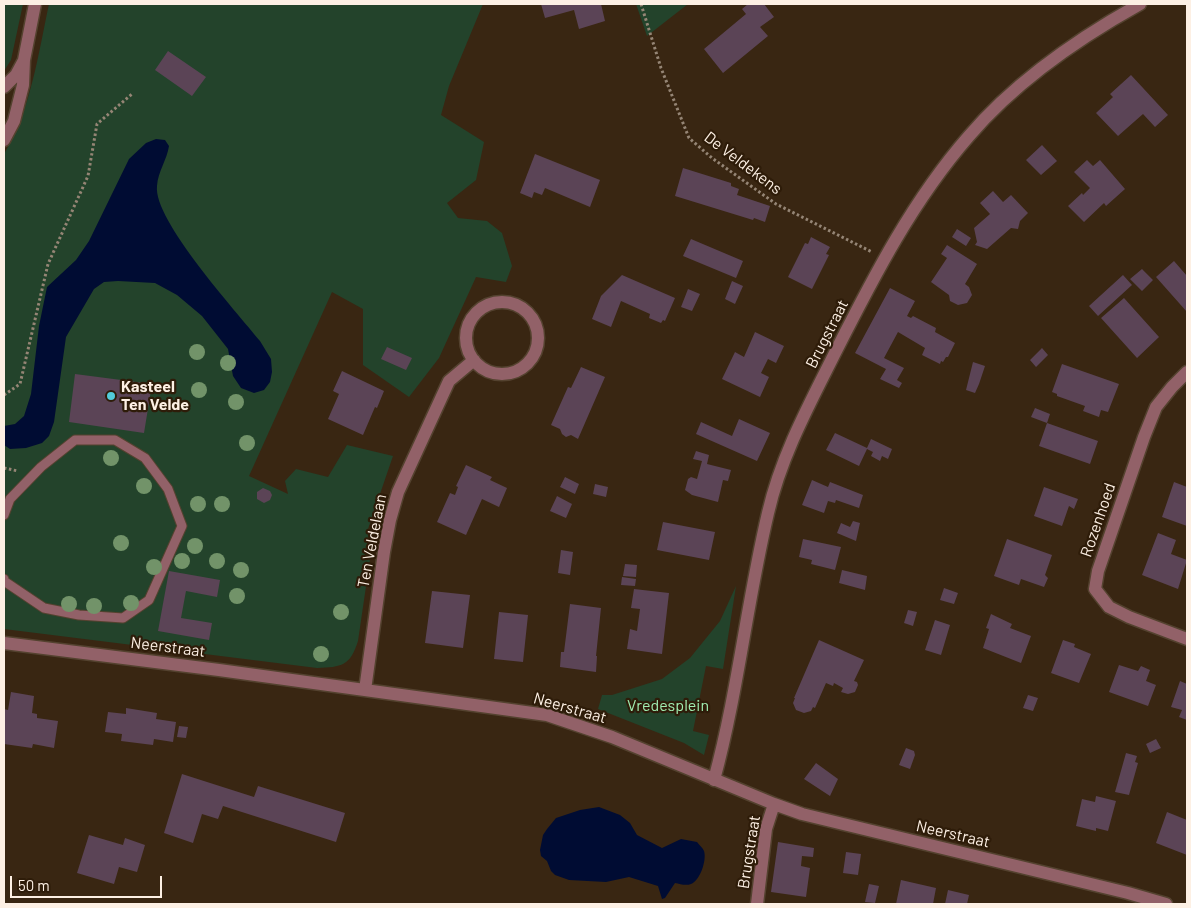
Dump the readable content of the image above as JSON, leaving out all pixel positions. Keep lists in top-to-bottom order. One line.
{"streets":{"street":["Brugstraat","Rozenhoed","Ten Veldelaan","Neerstraat"],"path":["De Veldekens"]},"crossings":[["De Veldekens","Brugstraat"],["Brugstraat","Neerstraat"],["Ten Veldelaan","Neerstraat"]],"parks":["Vredesplein"],"places":["Kasteel Ten Velde"],"scale_bar":"50 m"}
